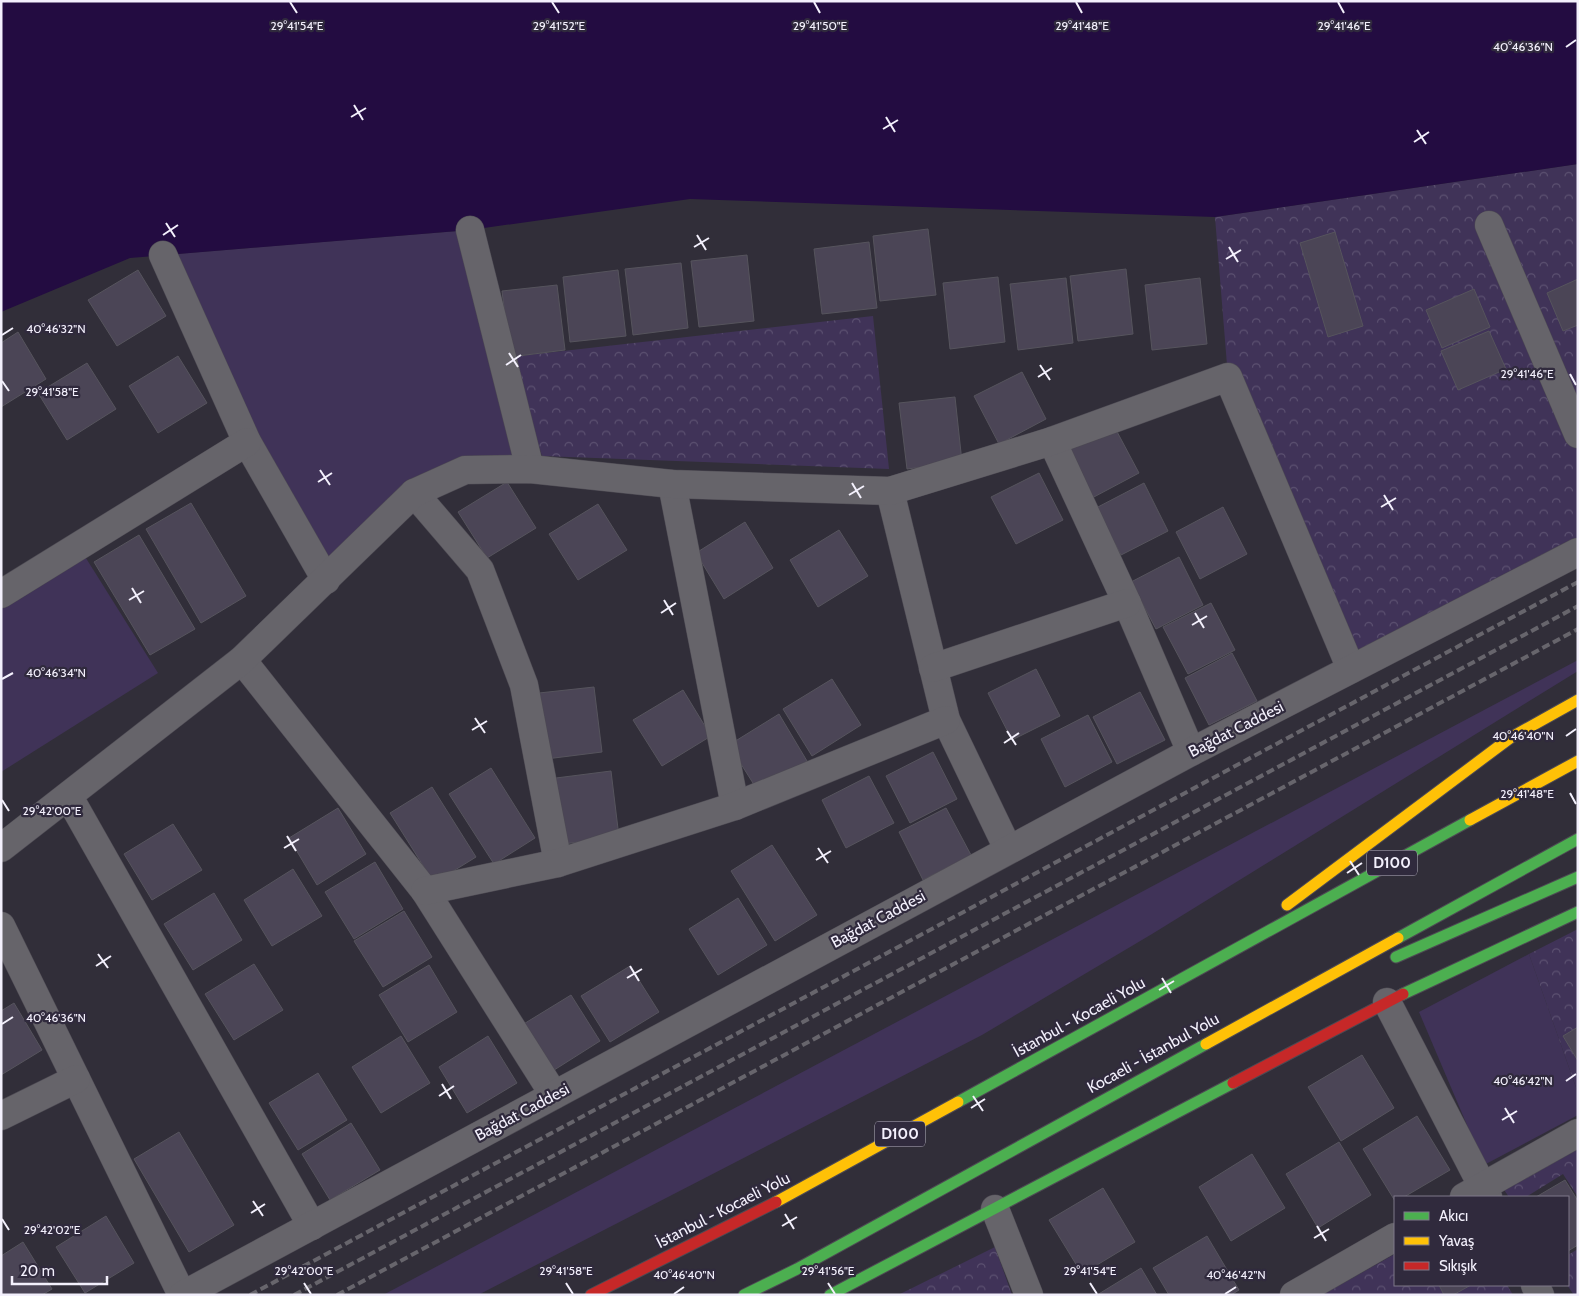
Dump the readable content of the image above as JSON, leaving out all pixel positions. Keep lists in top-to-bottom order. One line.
{"streets":{"main road":["D100","İstanbul - Kocaeli Yolu","Kocaeli - İstanbul Yolu"],"street":["Bağdat Caddesi"]},"legend":["Akıcı","Yavaş","Sıkışık"],"scale_bar":"20 m","coordinates":["29°41'50\"E","29°41'54\"E","29°41'52\"E","29°41'48\"E","29°41'46\"E","40°46'36\"N","40°46'32\"N","29°41'58\"E","40°46'34\"N","40°46'40\"N","29°42'00\"E","40°46'42\"N","29°42'02\"E","29°41'56\"E"]}
